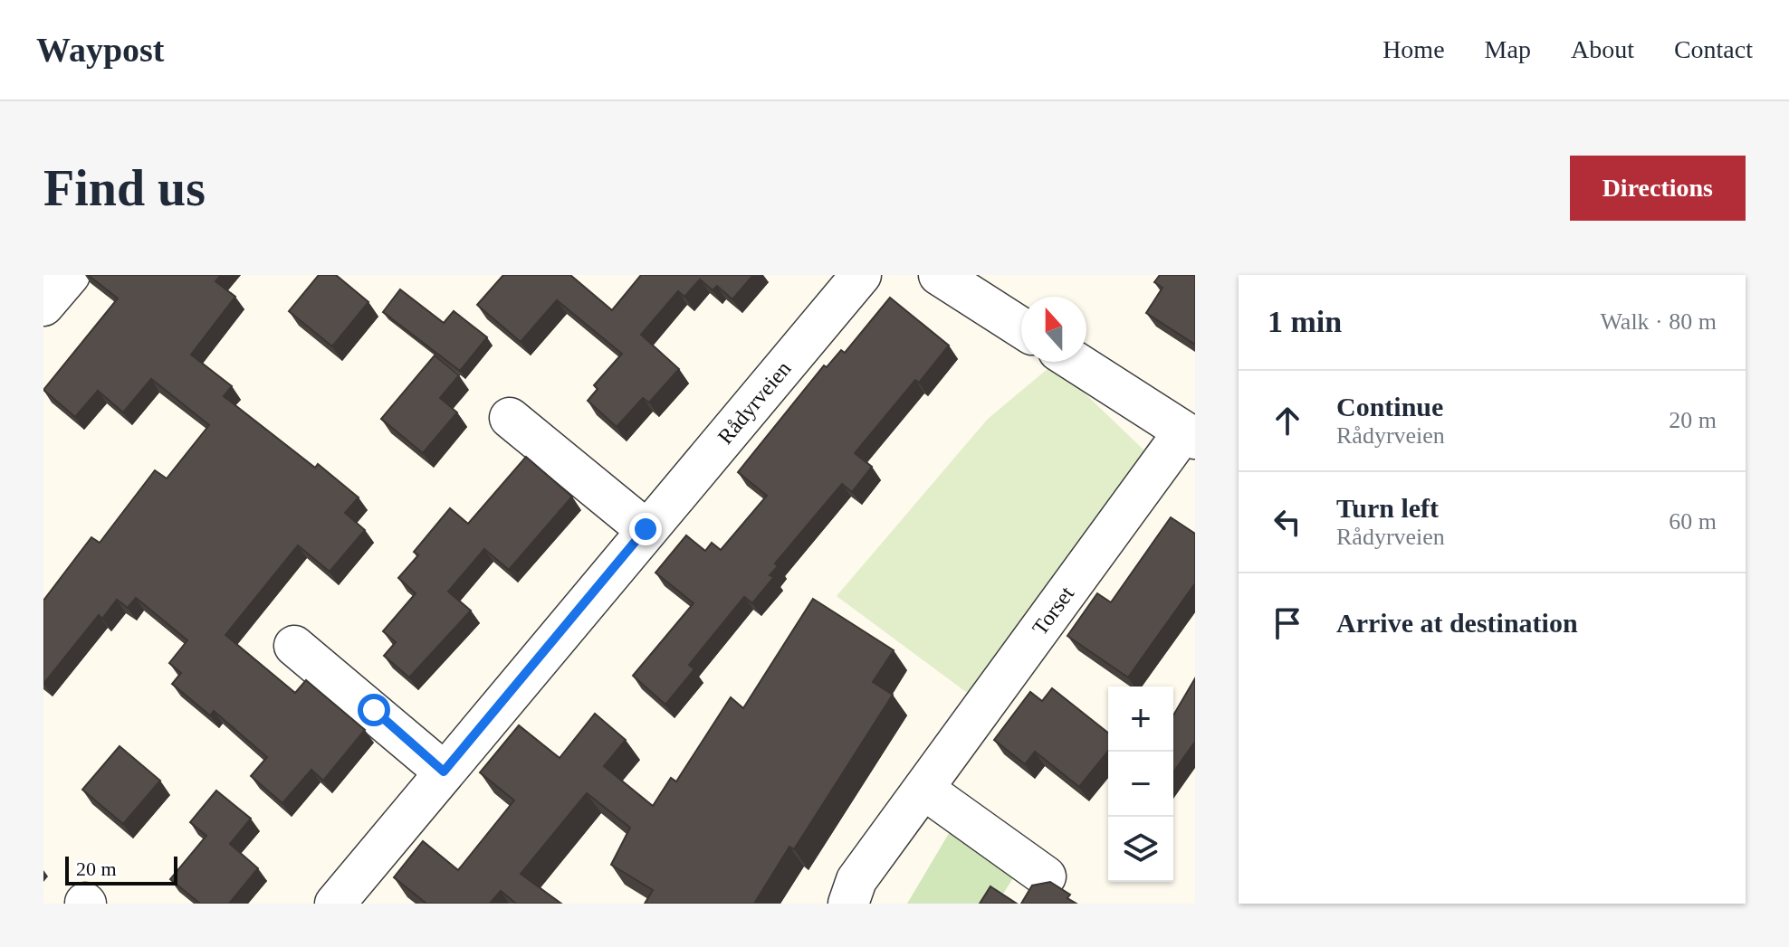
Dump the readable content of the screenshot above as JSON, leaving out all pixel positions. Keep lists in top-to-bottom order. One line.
{"streets":{"street":["Rådyrveien","Torset"]},"scale_bar":"20 m","north":"top","page":{"header":"Waypost","nav":["Home","Map","About","Contact"],"buttons":"Directions","title":"Find us","heading":["1 min","Walk · 80 m"],"list":[["Continue","Rådyrveien","20 m"],["Turn left","Rådyrveien","60 m"],"Arrive at destination"],"map_buttons":["+","−"],"scale":"20 m"}}
